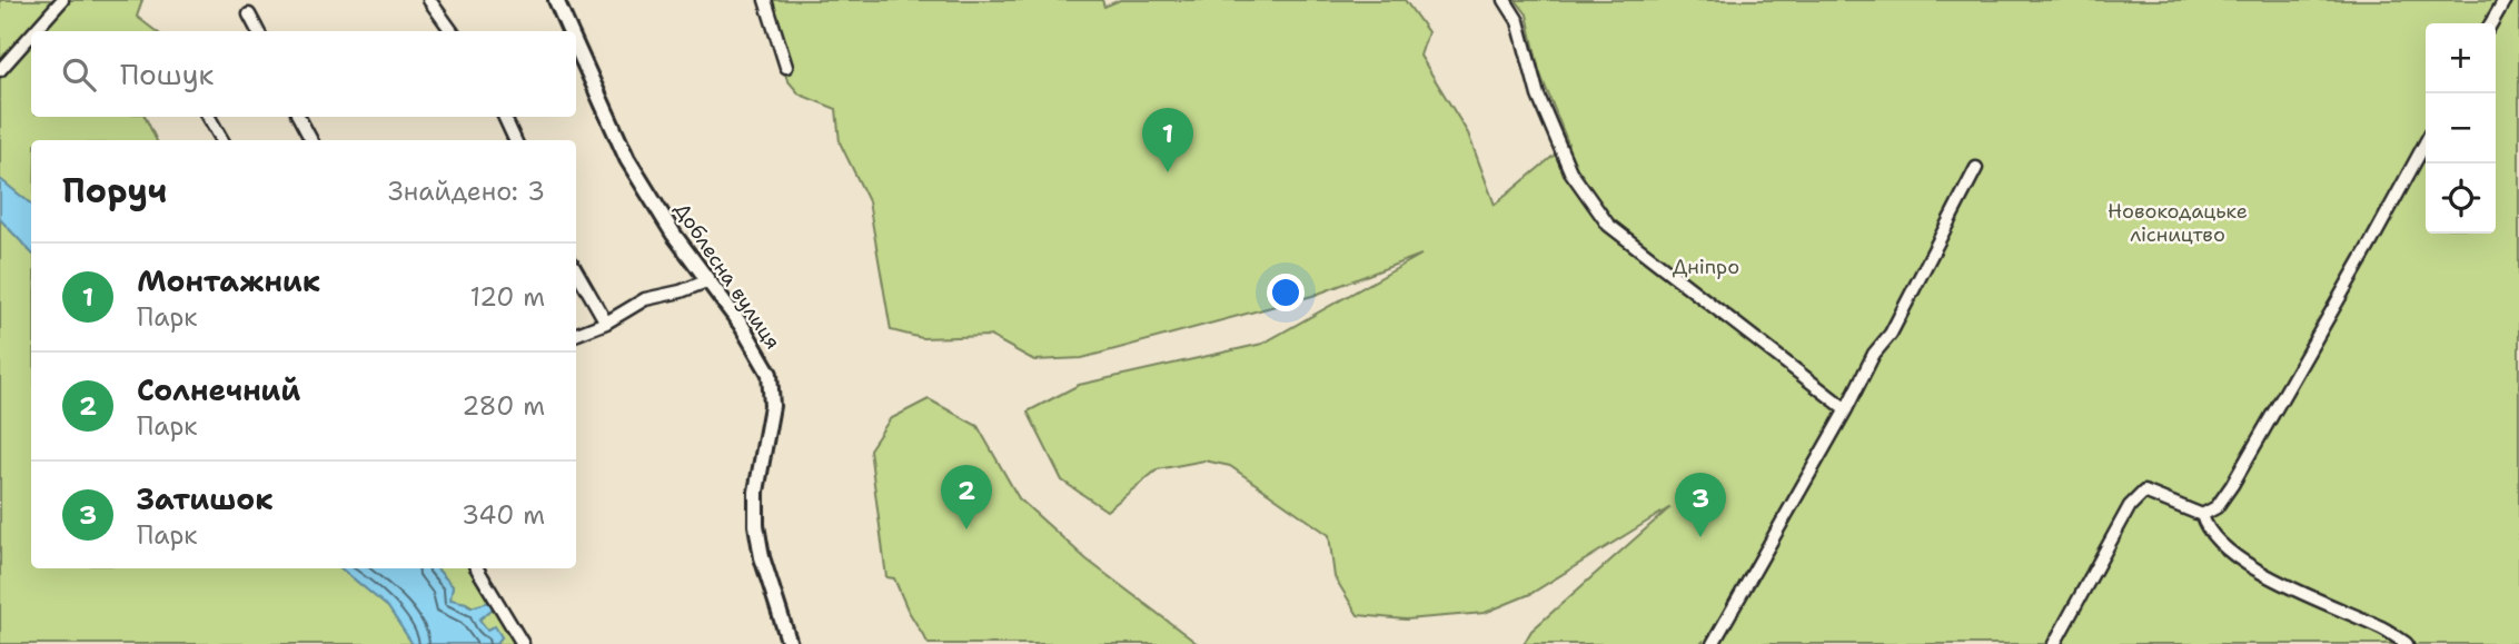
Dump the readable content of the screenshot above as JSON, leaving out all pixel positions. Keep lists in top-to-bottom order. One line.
{"streets":{"street":["Доблесна вулиця"]},"parks":["Новокодацьке лісництво","Дніпро"],"page":{"map_buttons":["+","−"],"search":"Пошук","pins":["1","2","3"],"heading":["Поруч","Знайдено: 3"],"list":[{"mark":"1","name":"Монтажник","note":"Парк","value":"120 m"},{"mark":"2","name":"Солнечний","note":"Парк","value":"280 m"},{"mark":"3","name":"Затишок","note":"Парк","value":"340 m"}]}}
